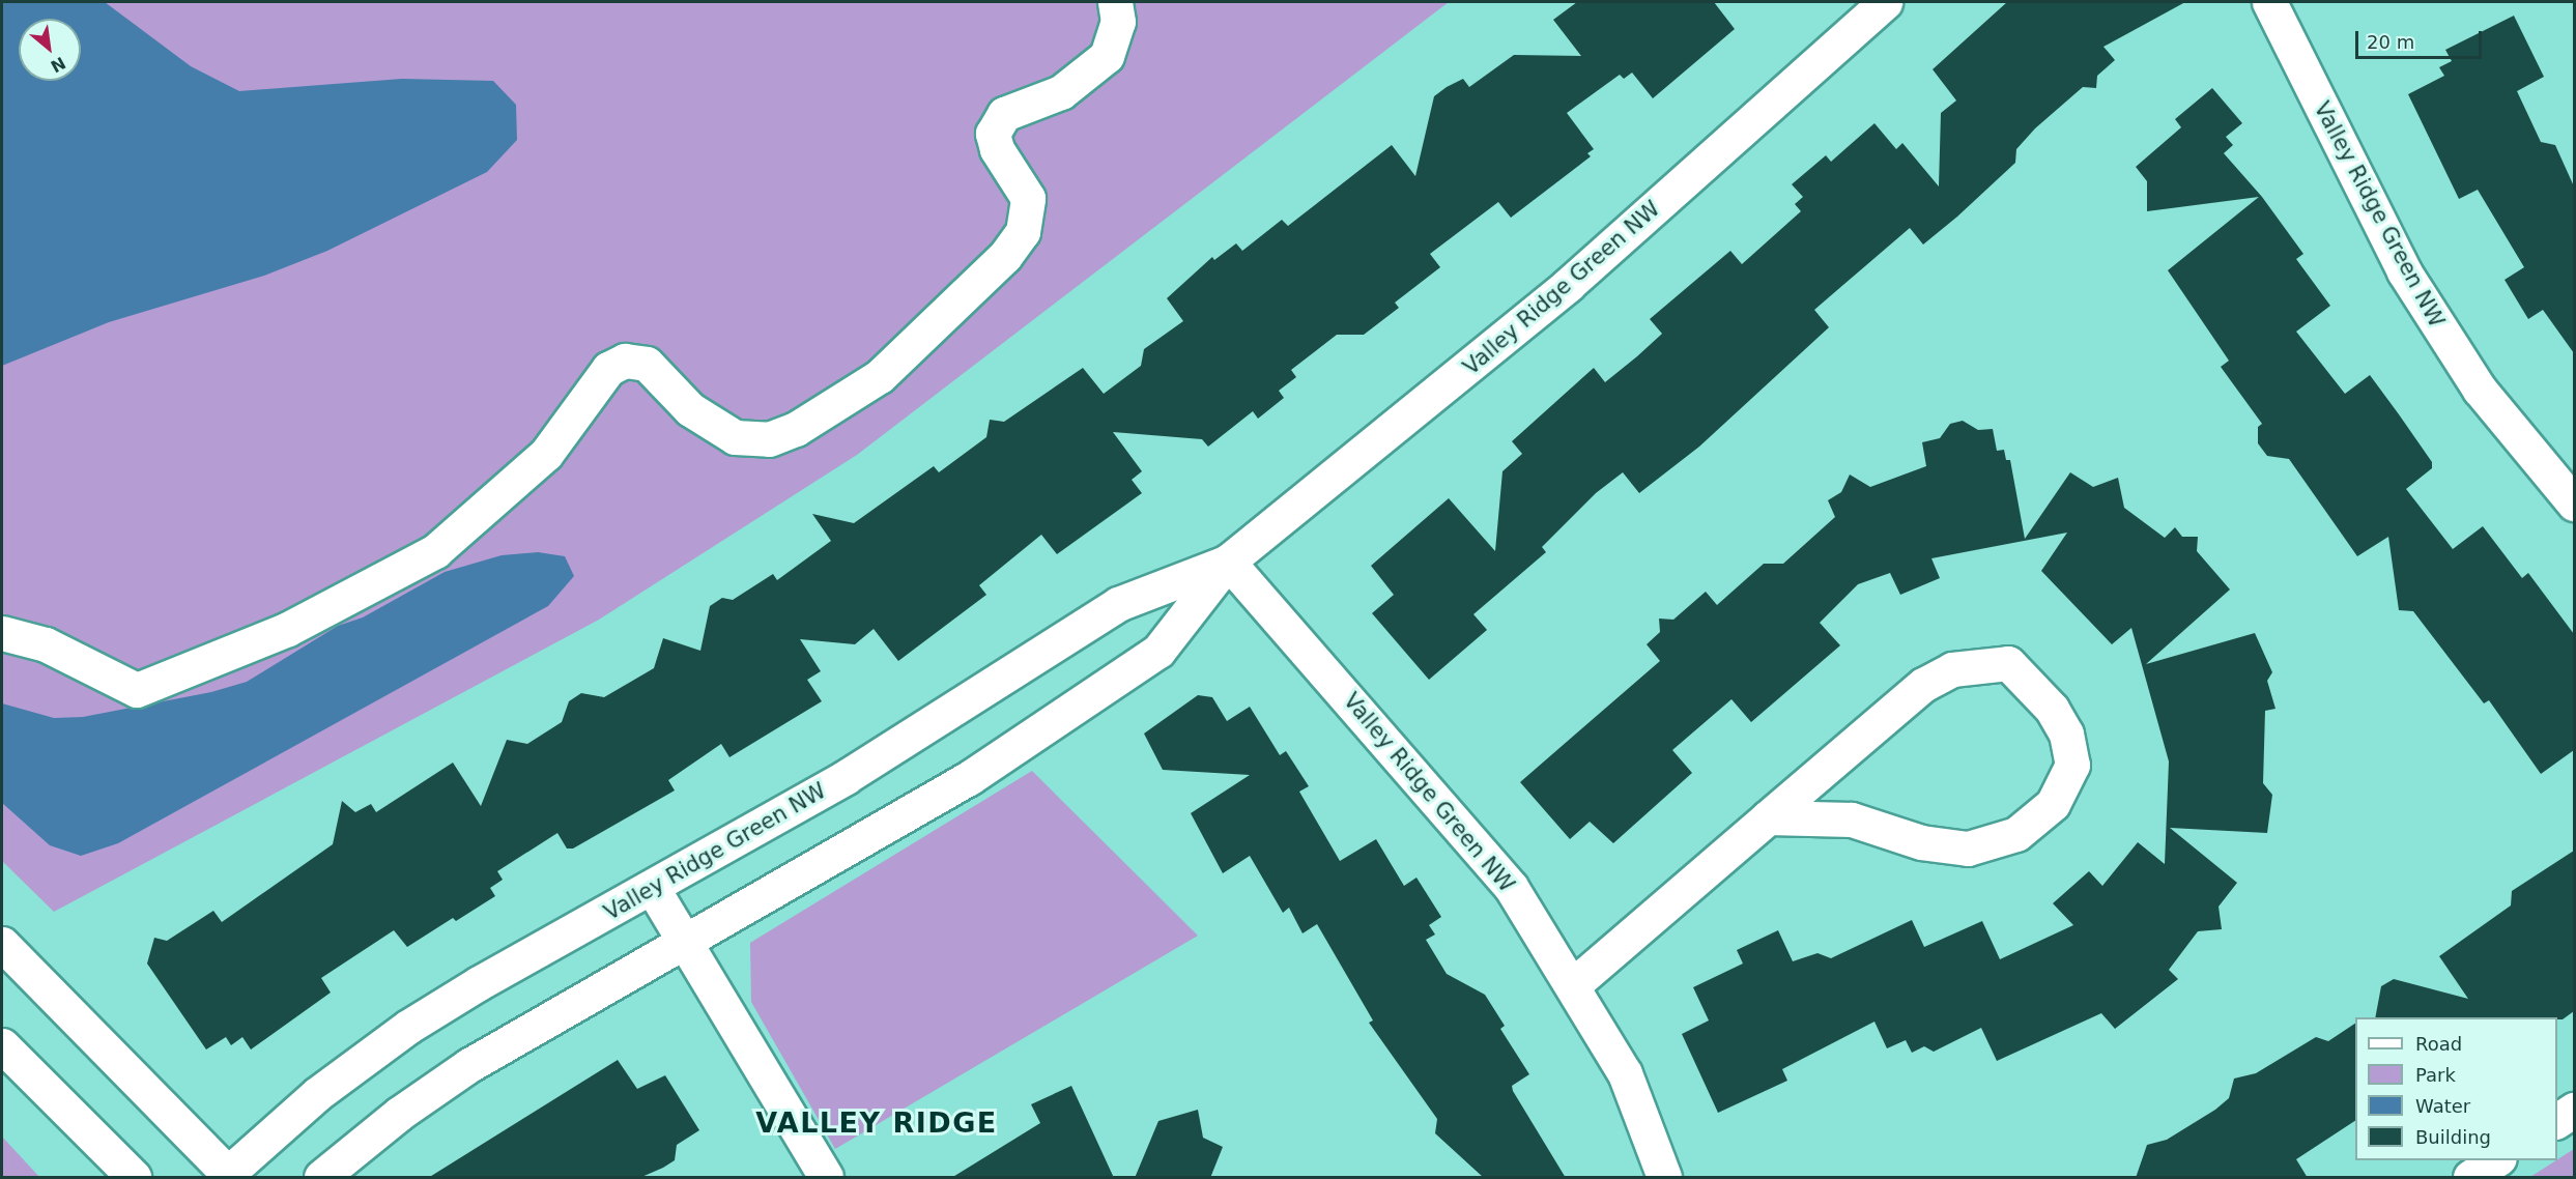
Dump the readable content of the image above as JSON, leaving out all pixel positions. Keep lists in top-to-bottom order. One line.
{"streets":{"street":["Valley Ridge Green NW"]},"districts":["VALLEY RIDGE"],"legend":["Road","Park","Water","Building"],"scale_bar":"20 m","north":"bottom right"}
